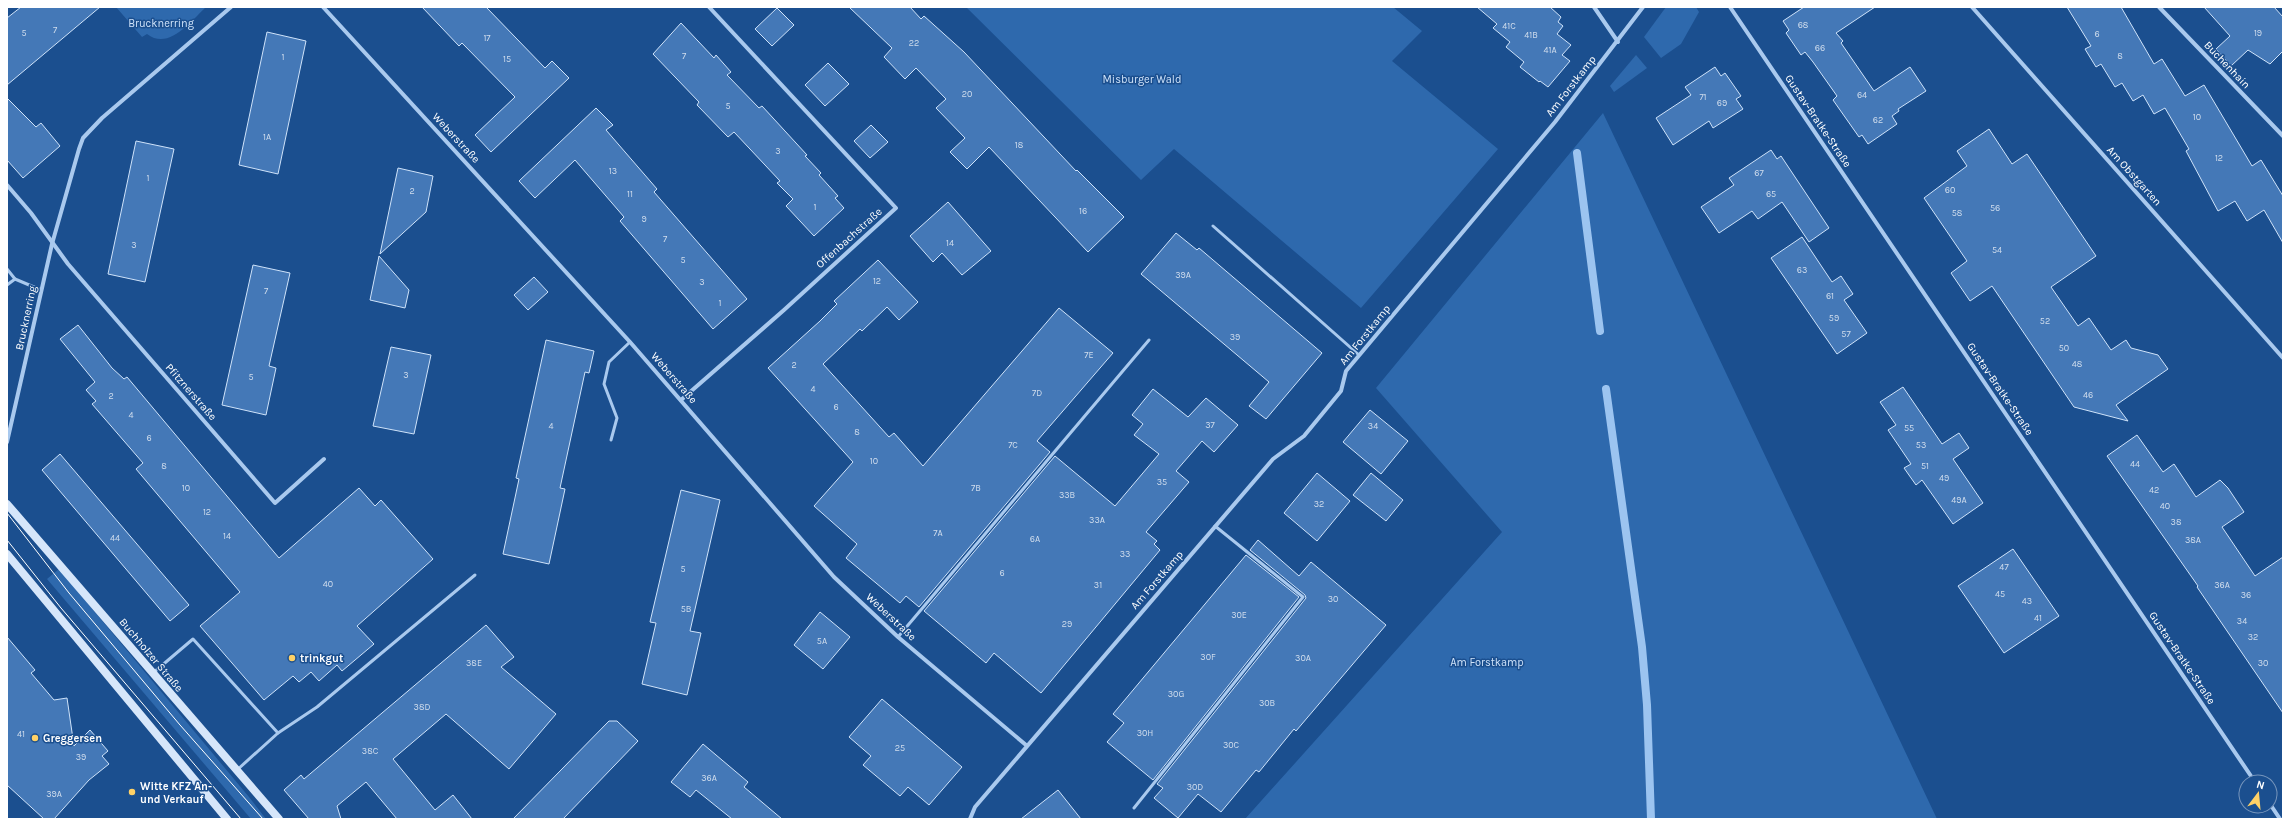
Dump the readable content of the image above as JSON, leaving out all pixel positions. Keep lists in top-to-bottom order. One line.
{"streets":{"main road":["Buchholzer Straße"],"street":["Buchenhain","Am Forstkamp","Gustav-Bratke-Straße","Weberstraße","Am Obstgarten","Offenbachstraße","Brucknerring","Pfitznerstraße"]},"crossings":[["Am Forstkamp","Weberstraße"],["Weberstraße","Offenbachstraße"],["Brucknerring","Pfitznerstraße"]],"parks":["Brucknerring","Misburger Wald","Am Forstkamp"],"places":["trinkgut","Greggersen","Witte KFZ An- und Verkauf"],"house_numbers":["68","41C","7","5","19","6","41B","17","22","66","41A","7","8","1","15","20","64","71","69","5","10","62","1A","18","3","12","13","67","1","60","2","11","65","1","56","16","58","9","7","14","3","54","5","63","39A","12","3","7","61","1","59","52","57","39","50","7E","48","2","3","5","4","7D","46","2","6","4","37","4","34","55","8","6","7C","53","10","44","8","51","49","35","10","7B","42","33B","49A","32","40","12","33A","38","7A","14","44","6A","38A","33","47","5","6","40","31","36A","45","36","30","43","5B","30E","41","34","29","32","5A","30F","30A","38E","30","30G","30B","38D","30H","41","30C","25","38C","39","36A","30D","39A"],"north":"top"}
